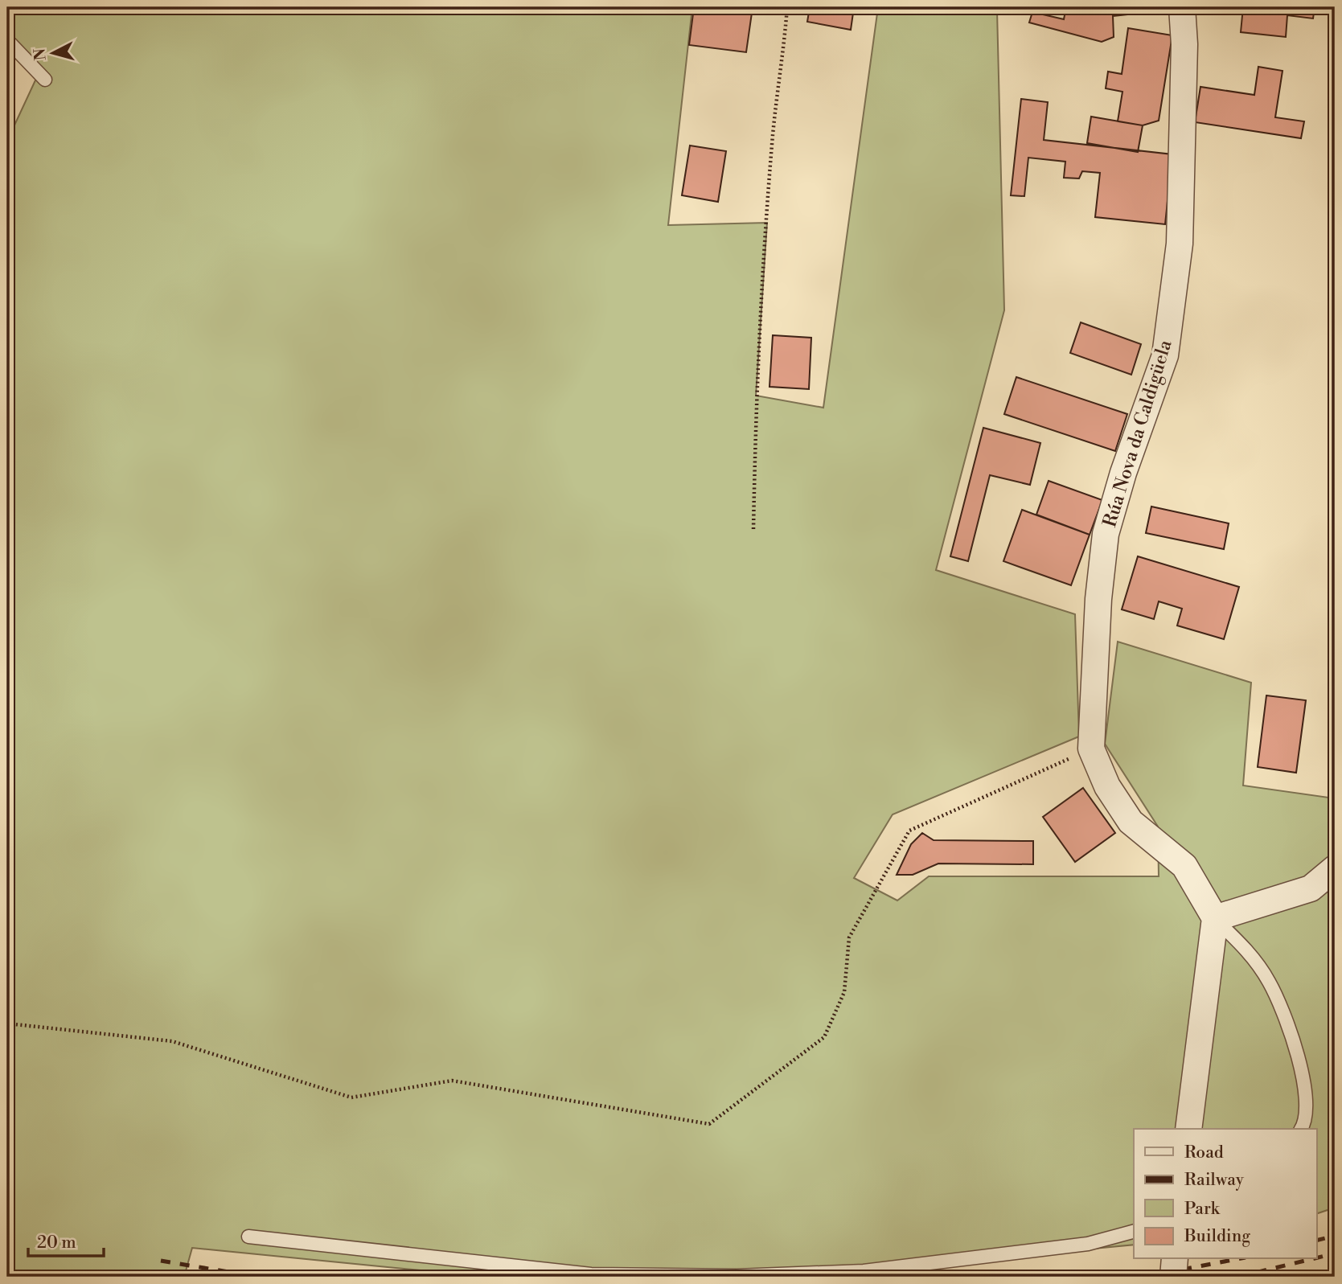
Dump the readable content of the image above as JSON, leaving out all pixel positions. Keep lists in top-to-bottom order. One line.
{"streets":{"street":["Rúa Nova da Caldigüela"]},"legend":["Road","Railway","Park","Building"],"scale_bar":"20 m","north":"left"}
